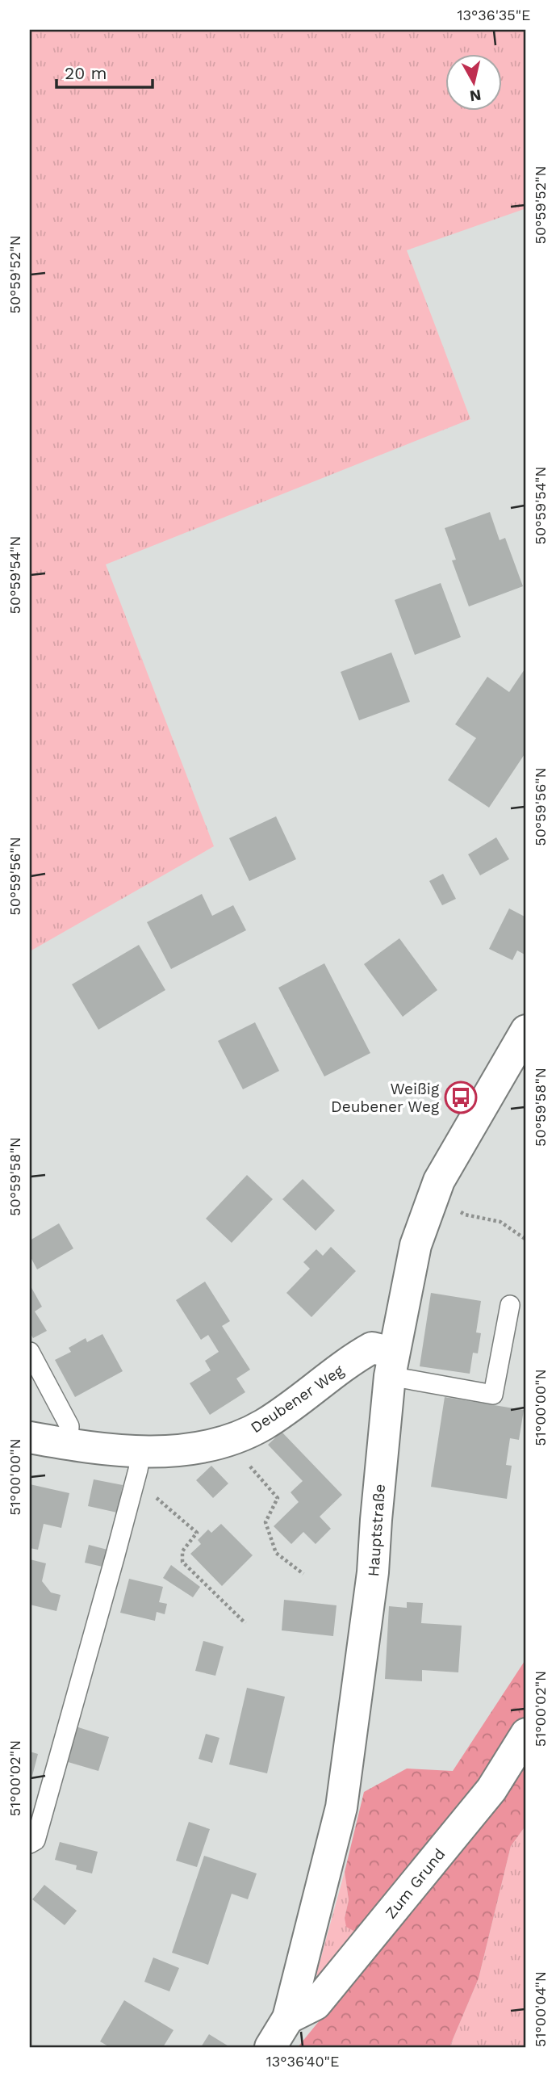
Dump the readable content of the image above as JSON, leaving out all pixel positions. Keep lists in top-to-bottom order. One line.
{"streets":{"street":["Deubener Weg","Hauptstraße","Zum Grund"]},"crossings":[["Deubener Weg","Hauptstraße"],["Hauptstraße","Zum Grund"]],"places":{"bus stop":["Weißig Deubener Weg"]},"scale_bar":"20 m","north":"bottom","coordinates":["13°36'35\"E","50°59'52\"N","50°59'54\"N","50°59'56\"N","50°59'58\"N","51°00'00\"N","51°00'02\"N","51°00'04\"N","13°36'40\"E"]}
